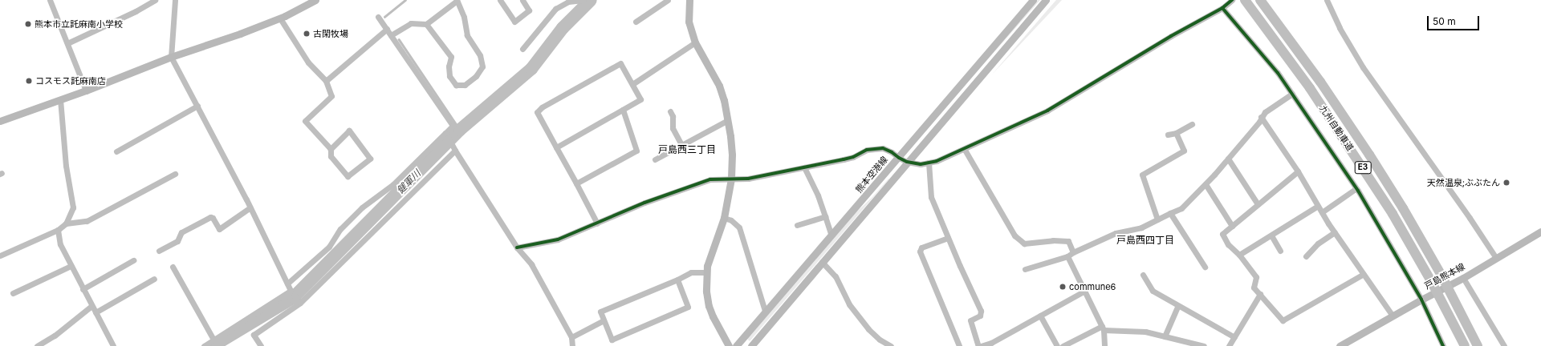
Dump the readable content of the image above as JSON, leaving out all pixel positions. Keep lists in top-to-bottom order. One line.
{"streets":{"highway":["九州自動車道","E3"],"main road":["熊本空港線","戸島熊本線"]},"districts":["戸島西三丁目","戸島西四丁目"],"water":["健軍川"],"places":["熊本市立託麻南小学校","古閑牧場","コスモス託麻南店","天然温泉;ぶぶたん","commune6"],"scale_bar":"50 m"}
